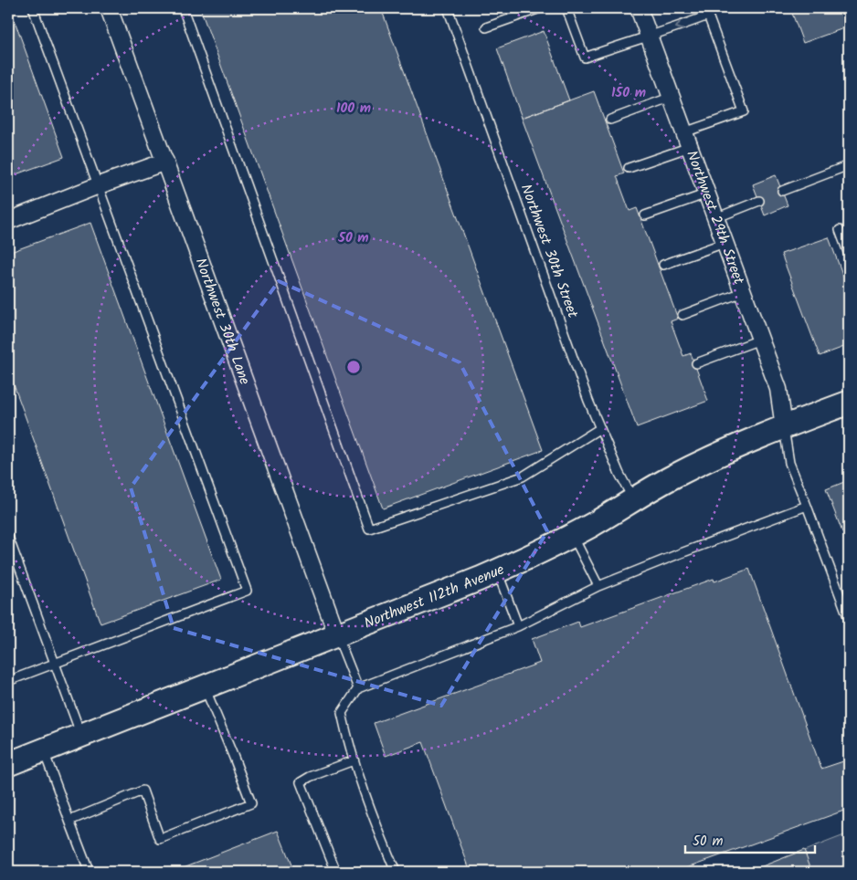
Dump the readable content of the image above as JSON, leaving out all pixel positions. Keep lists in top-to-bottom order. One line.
{"streets":{"street":["Northwest 29th Street","Northwest 30th Lane","Northwest 112th Avenue"],"lane":["Northwest 30th Street"]},"crossings":[["Northwest 29th Street","Northwest 112th Avenue"],["Northwest 30th Street","Northwest 112th Avenue"],["Northwest 30th Lane","Northwest 112th Avenue"]],"scale_bar":"50 m","rings":["150 m","100 m","50 m"]}
